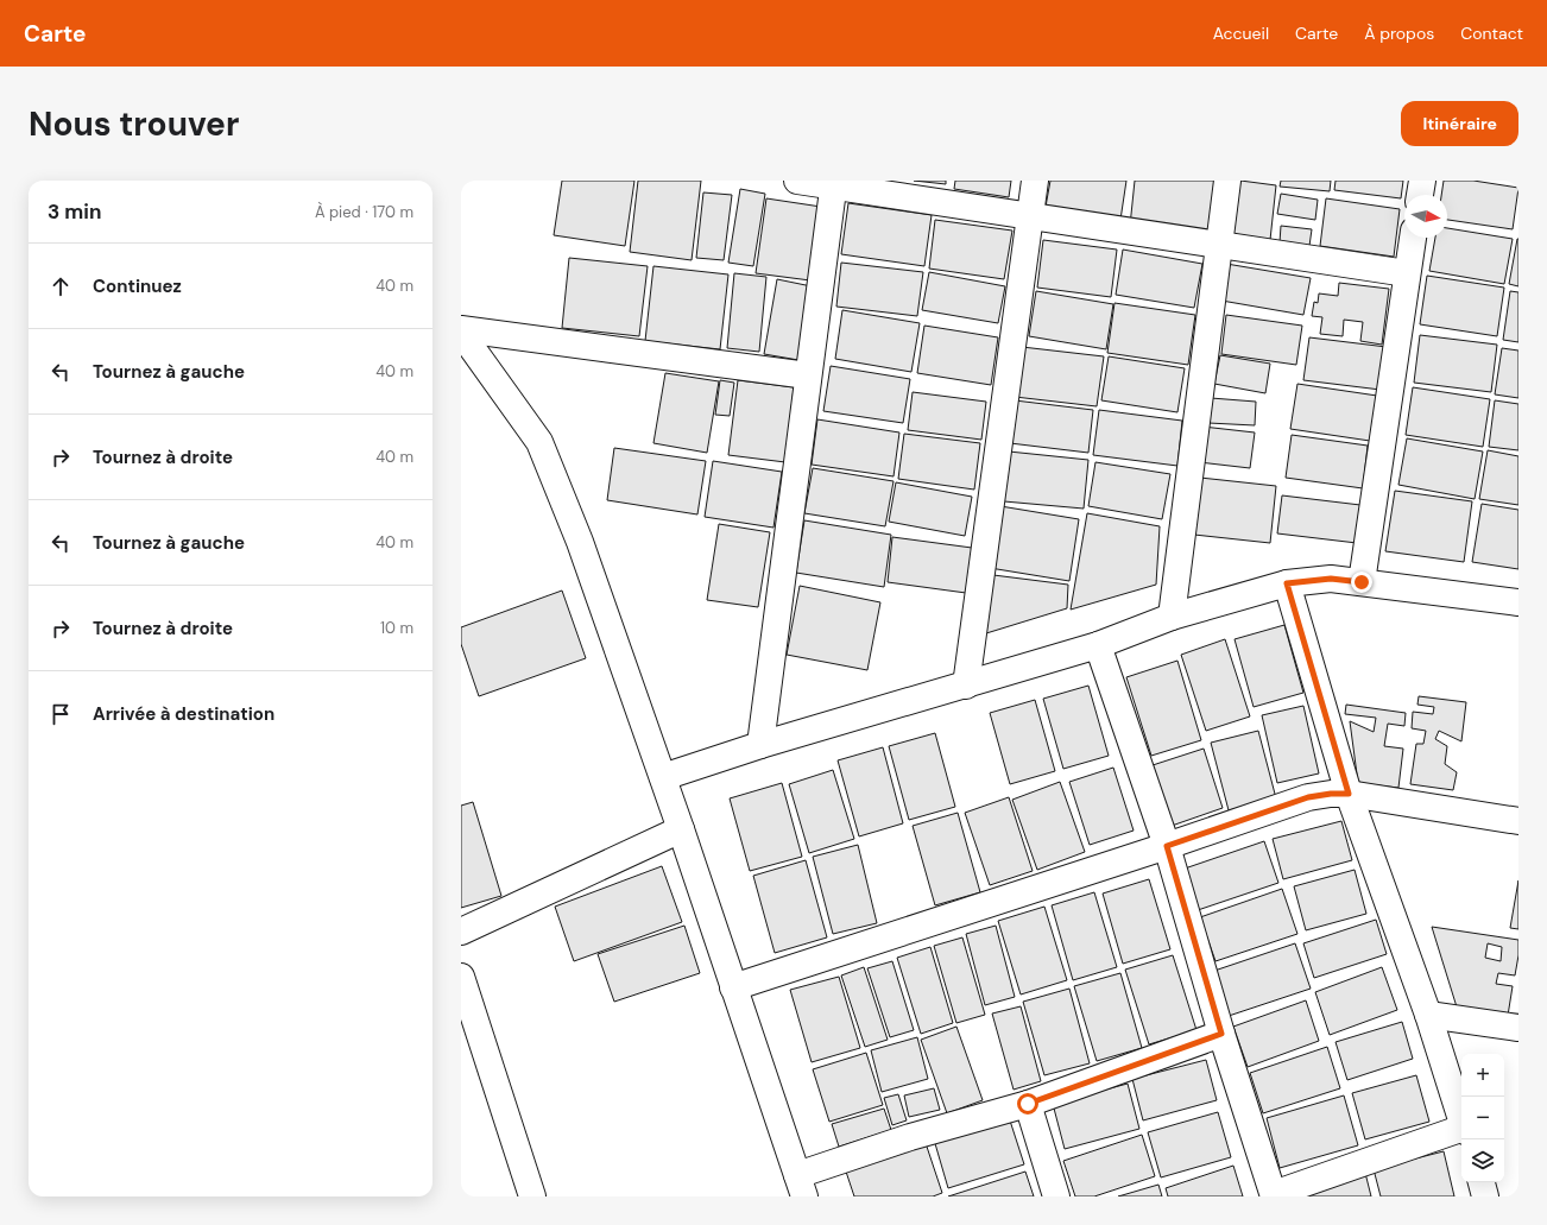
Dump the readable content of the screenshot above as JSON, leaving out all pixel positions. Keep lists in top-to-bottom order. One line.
{"north":"right","page":{"header":"Carte","nav":["Accueil","Carte","À propos","Contact"],"buttons":"Itinéraire","title":"Nous trouver","heading":["3 min","À pied · 170 m"],"list":[["Continuez","40 m"],["Tournez à gauche","40 m"],["Tournez à droite","40 m"],["Tournez à gauche","40 m"],["Tournez à droite","10 m"],"Arrivée à destination"],"map_buttons":["+","−"]}}
